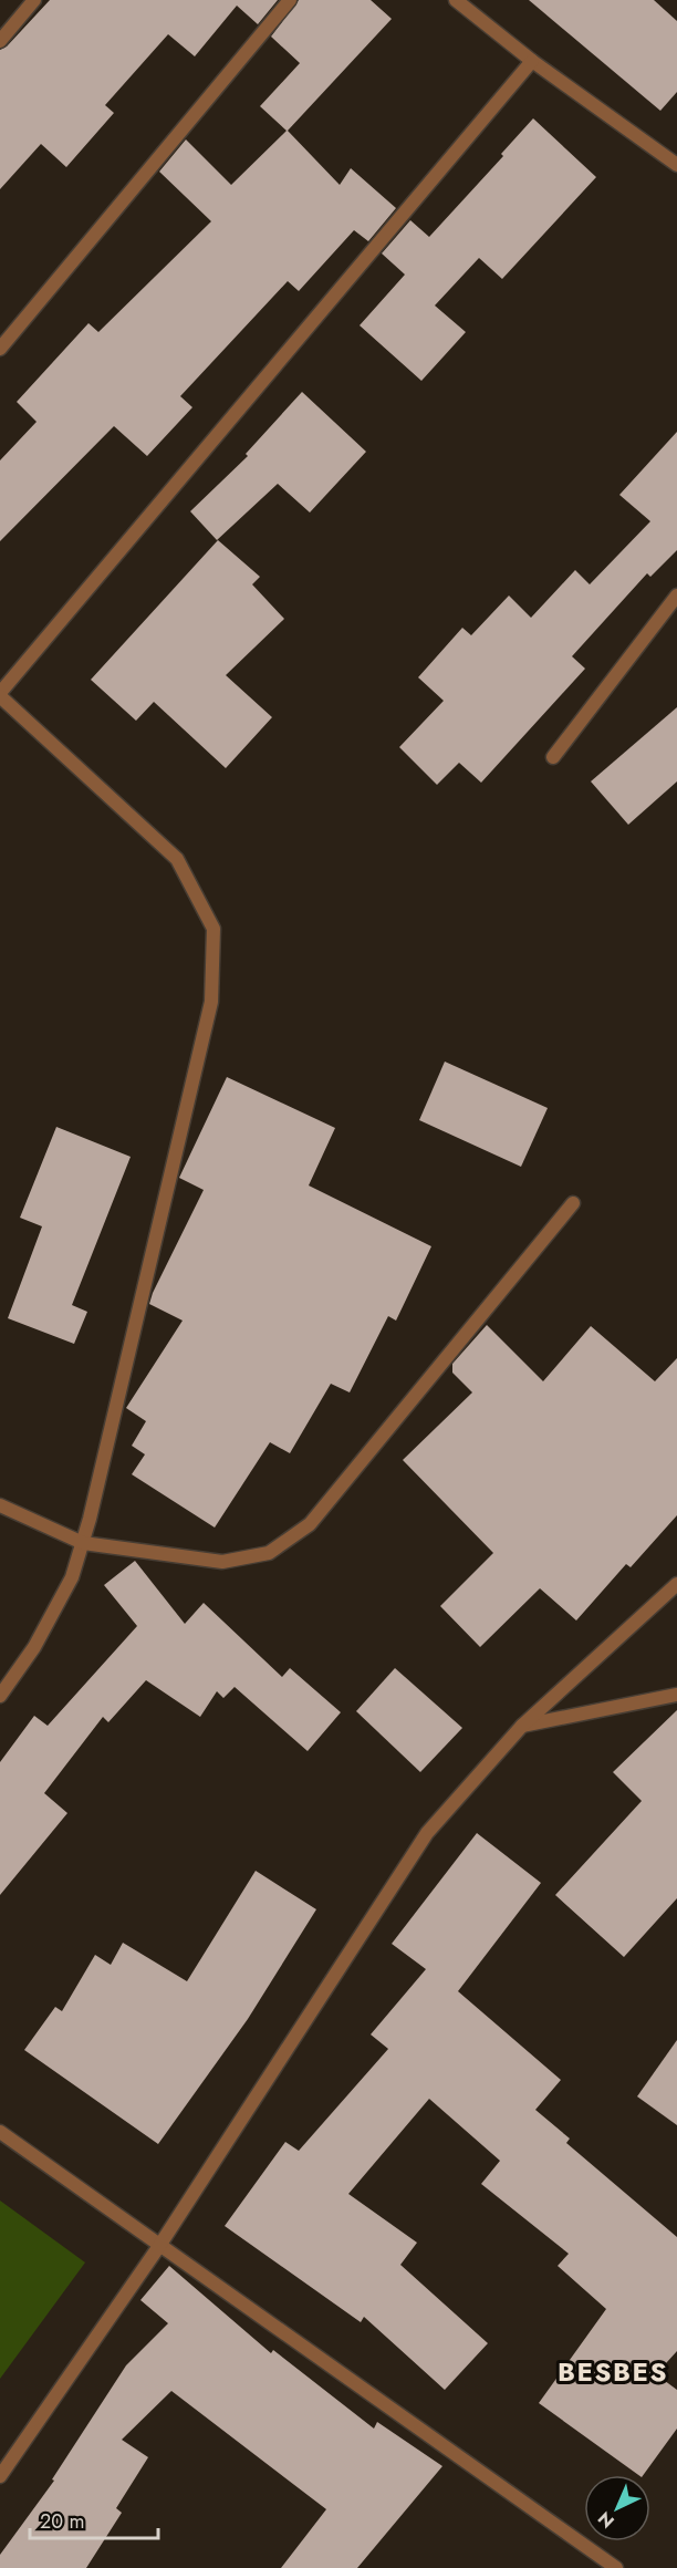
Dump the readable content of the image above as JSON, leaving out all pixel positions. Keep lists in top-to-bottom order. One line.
{"districts":["BESBES"],"scale_bar":"20 m","north":"bottom left"}
